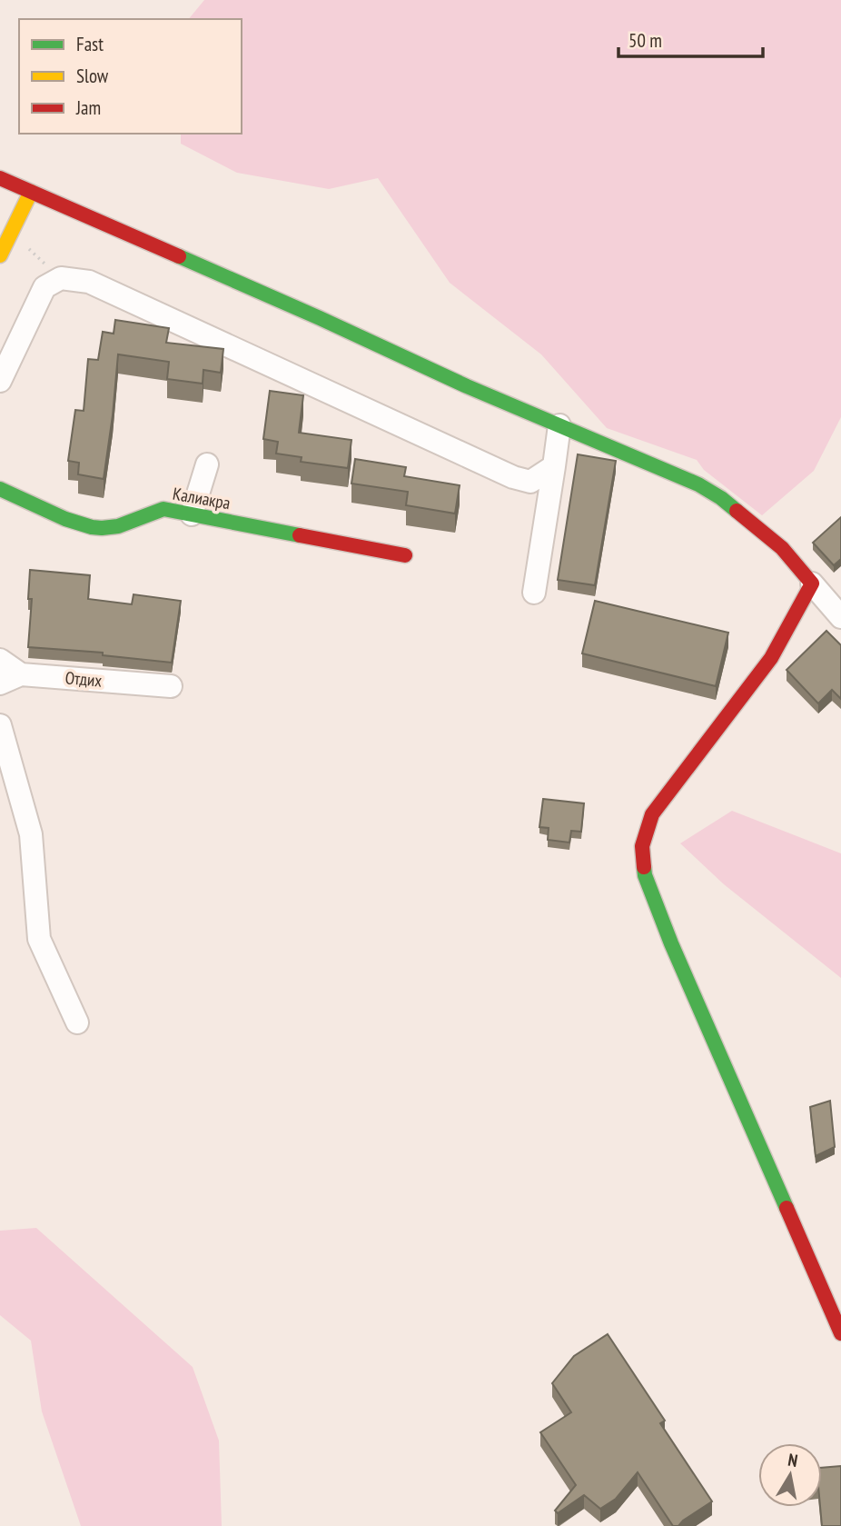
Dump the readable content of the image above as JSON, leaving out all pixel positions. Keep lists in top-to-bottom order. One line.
{"streets":{"street":["Калиакра","Отдих"]},"legend":["Fast","Slow","Jam"],"scale_bar":"50 m","north":"top"}
